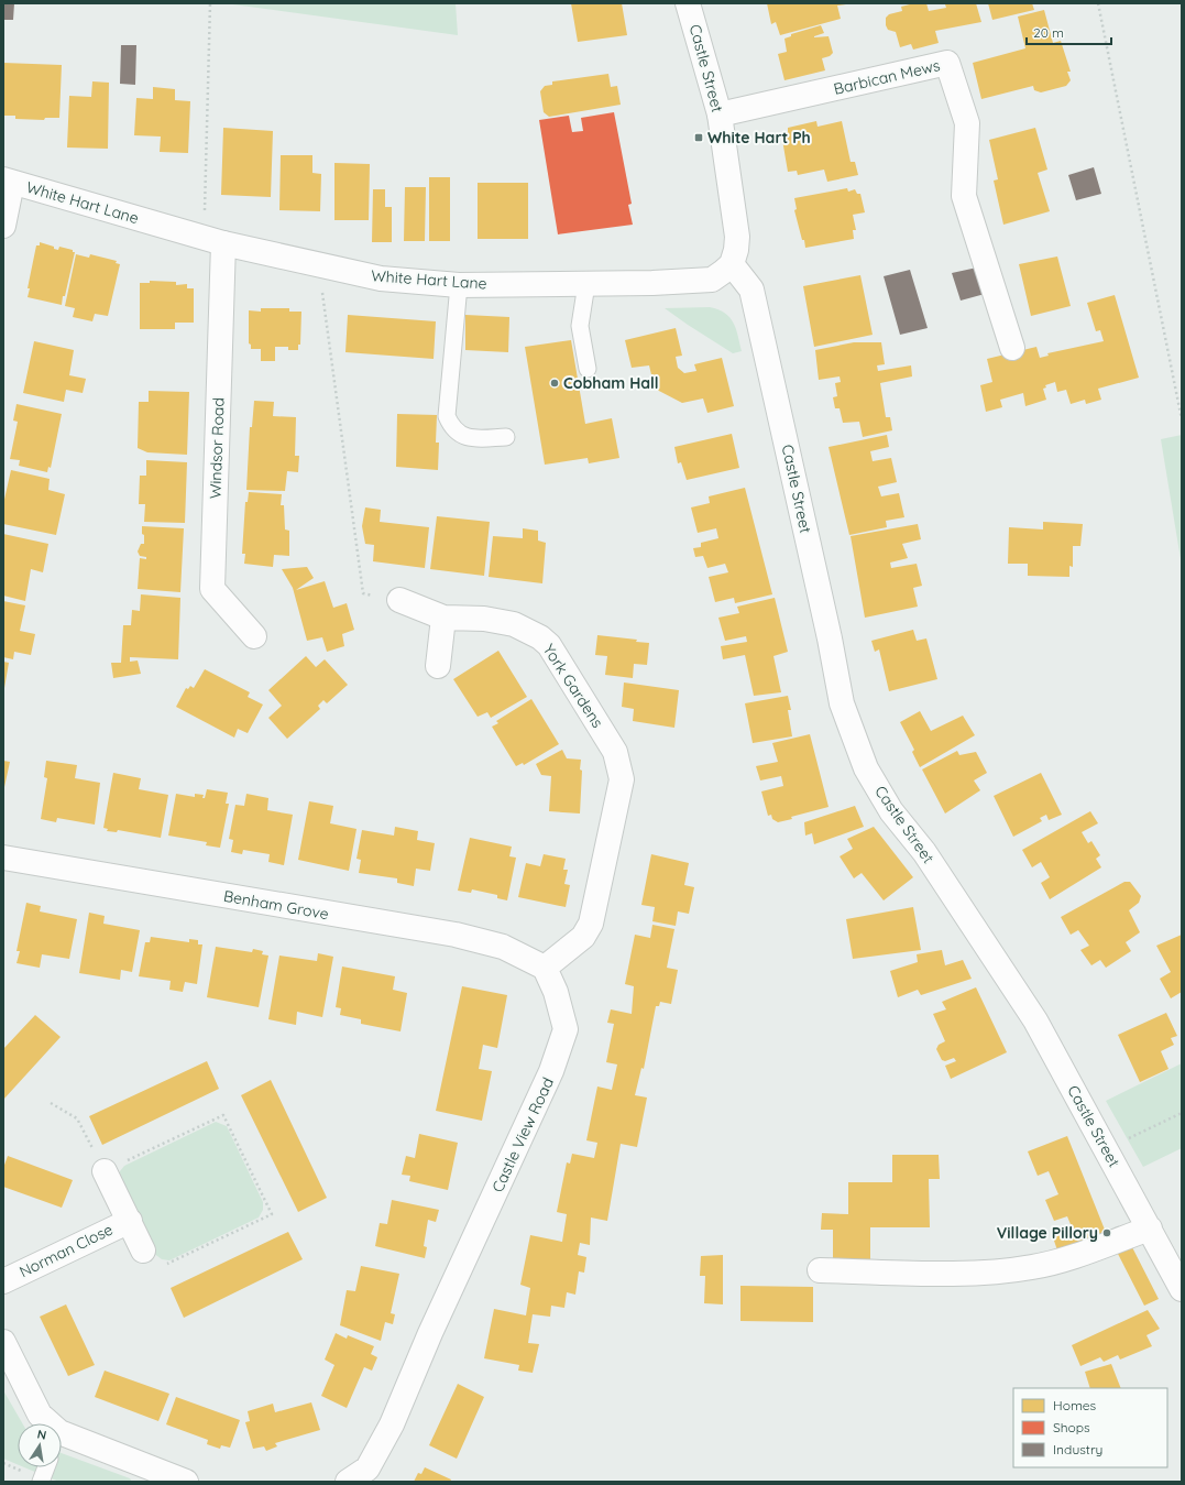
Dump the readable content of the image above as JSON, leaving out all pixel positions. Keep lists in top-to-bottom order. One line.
{"streets":{"street":["Castle Street","Barbican Mews","White Hart Lane","Windsor Road","York Gardens","Benham Grove","Castle View Road","Norman Close"]},"crossings":[["Castle Street","Barbican Mews"],["Castle Street","White Hart Lane"],["White Hart Lane","Windsor Road"],["York Gardens","Benham Grove"],["York Gardens","Castle View Road"],["Benham Grove","Castle View Road"]],"places":{"transit":["White Hart Ph"],"other":["Cobham Hall","Village Pillory"]},"legend":["Homes","Shops","Industry"],"scale_bar":"20 m","north":"top"}
